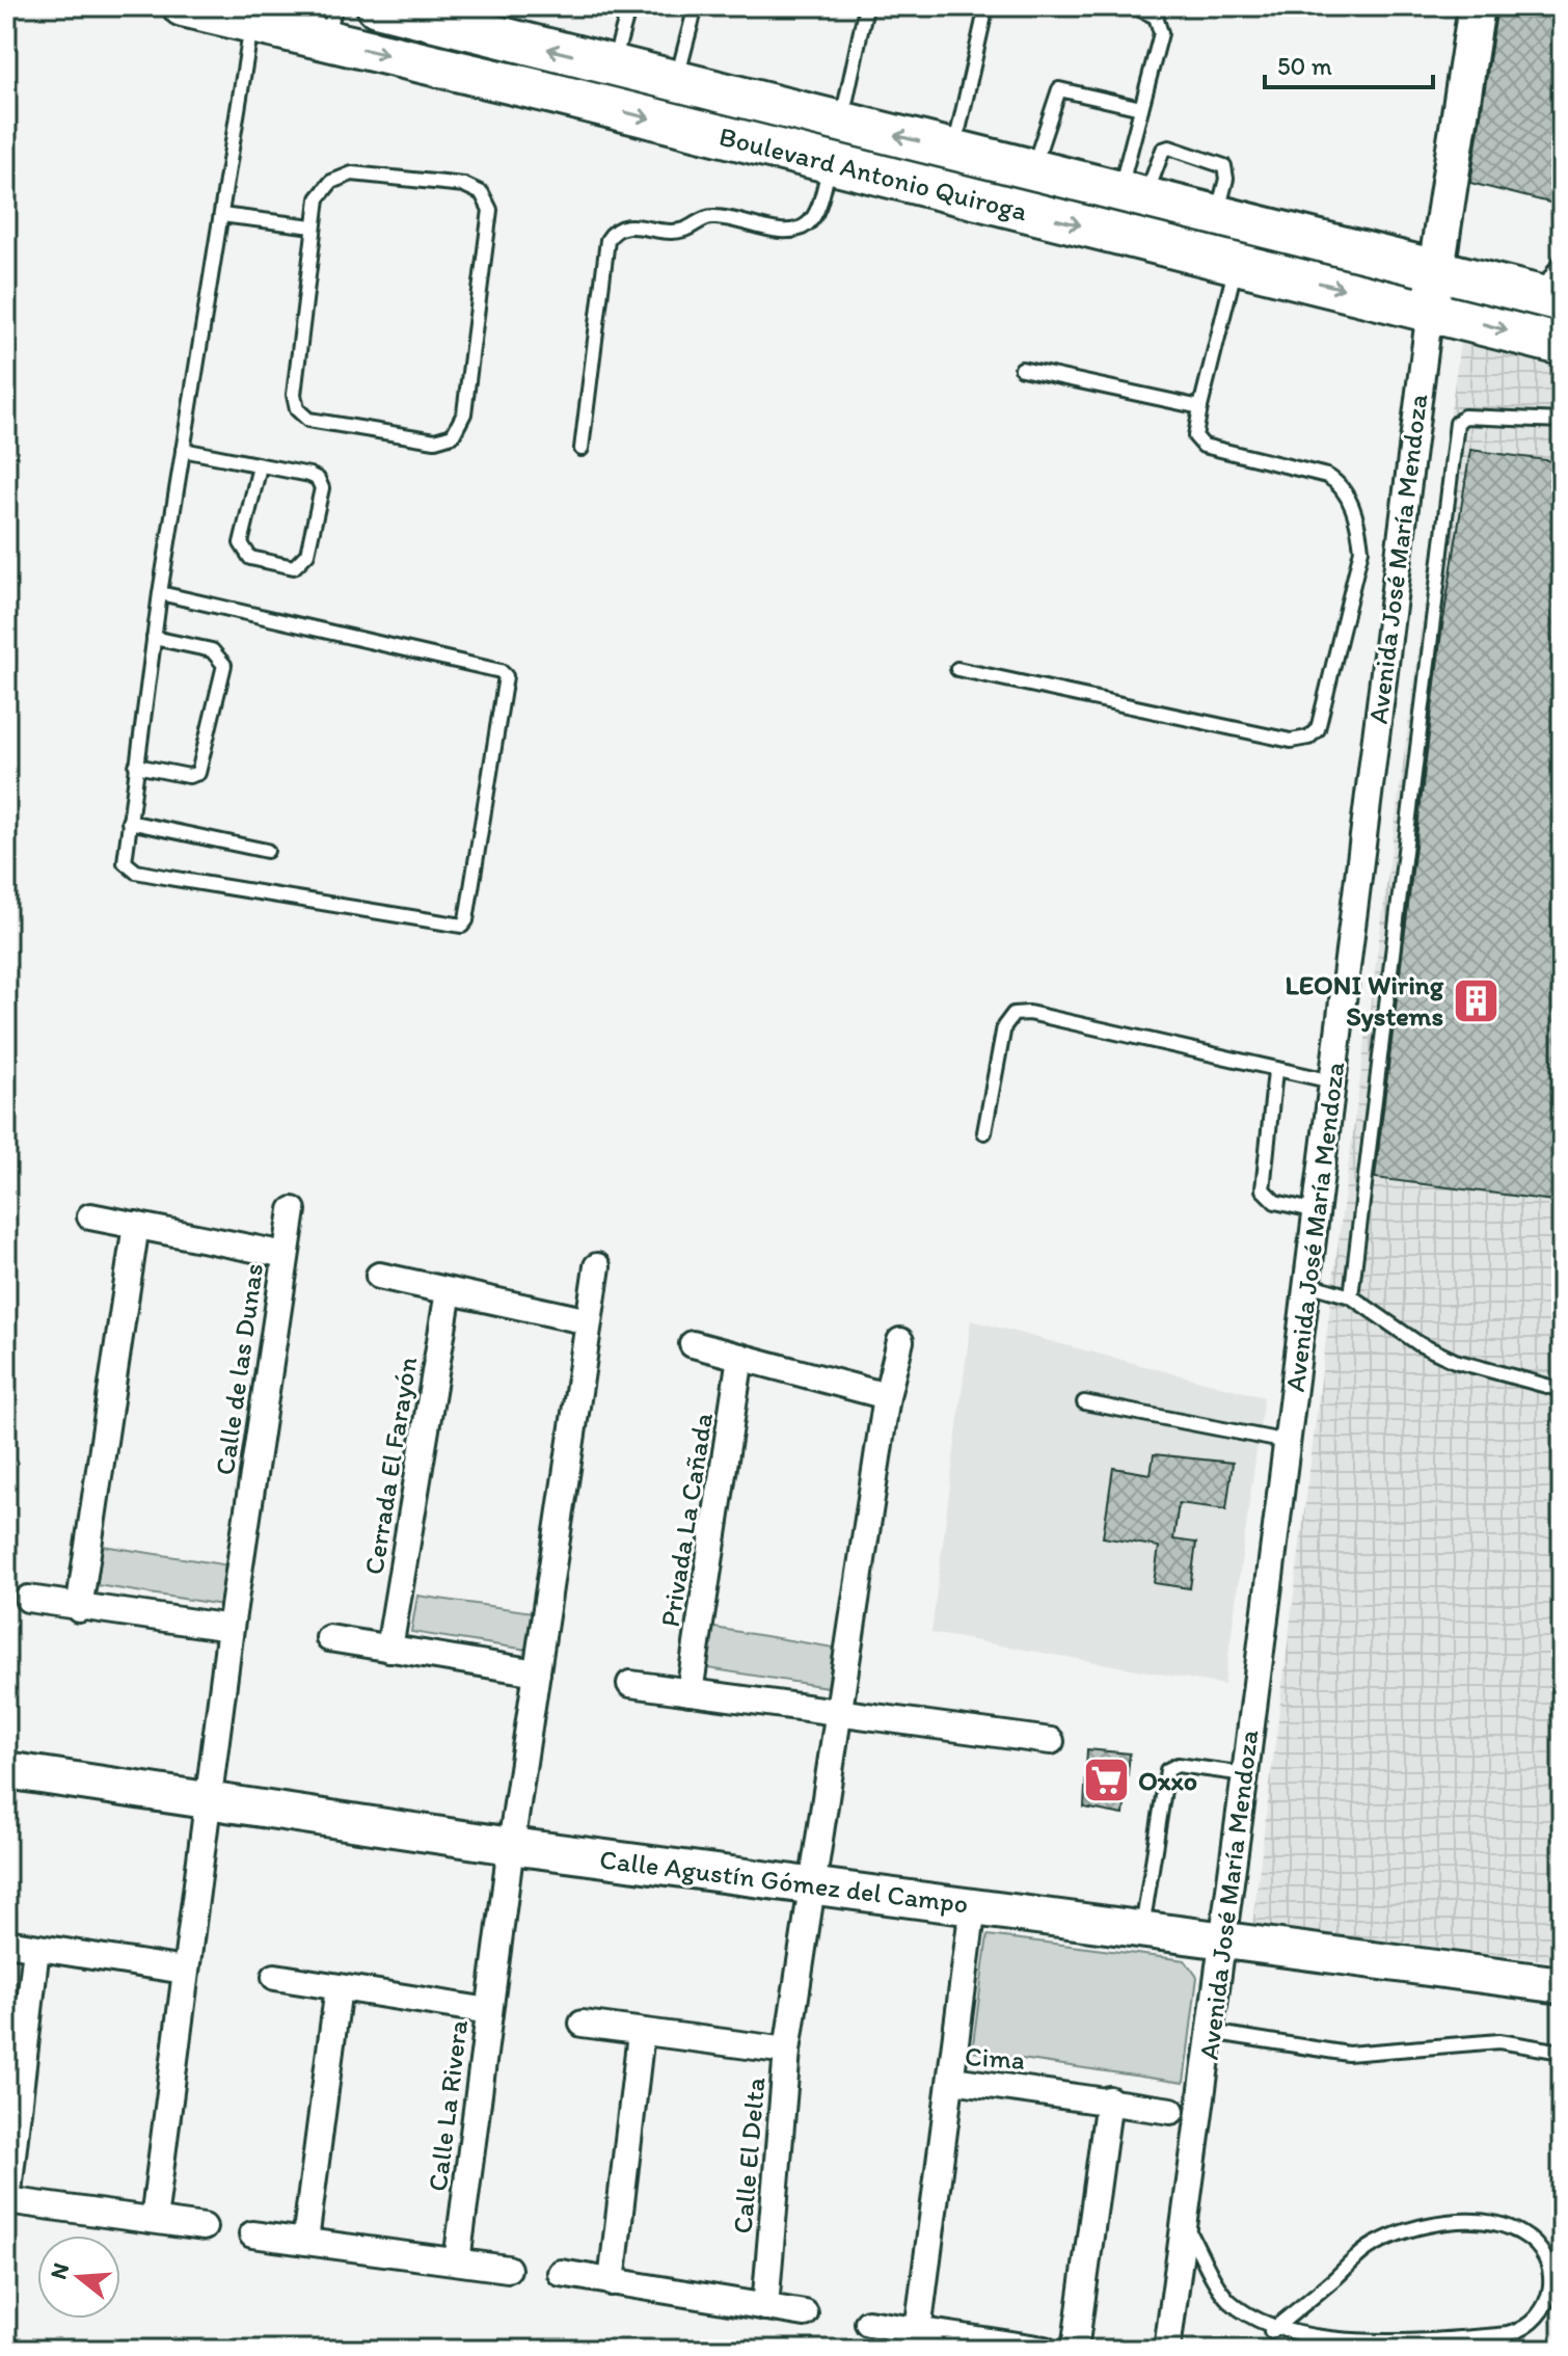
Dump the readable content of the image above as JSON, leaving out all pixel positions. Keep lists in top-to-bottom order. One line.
{"streets":{"main road":["Boulevard Antonio Quiroga"],"street":["Avenida José María Mendoza","Calle de las Dunas","Cerrada El Farayón","Privada La Cañada","Calle Agustín Gómez del Campo","Cima","Calle La Rivera","Calle El Delta"]},"crossings":[["Boulevard Antonio Quiroga","Avenida José María Mendoza"],["Avenida José María Mendoza","Calle Agustín Gómez del Campo"],["Calle de las Dunas","Calle Agustín Gómez del Campo"]],"places":{"building":["LEONI Wiring Systems"],"supermarket":["Oxxo"]},"scale_bar":"50 m","north":"left"}
